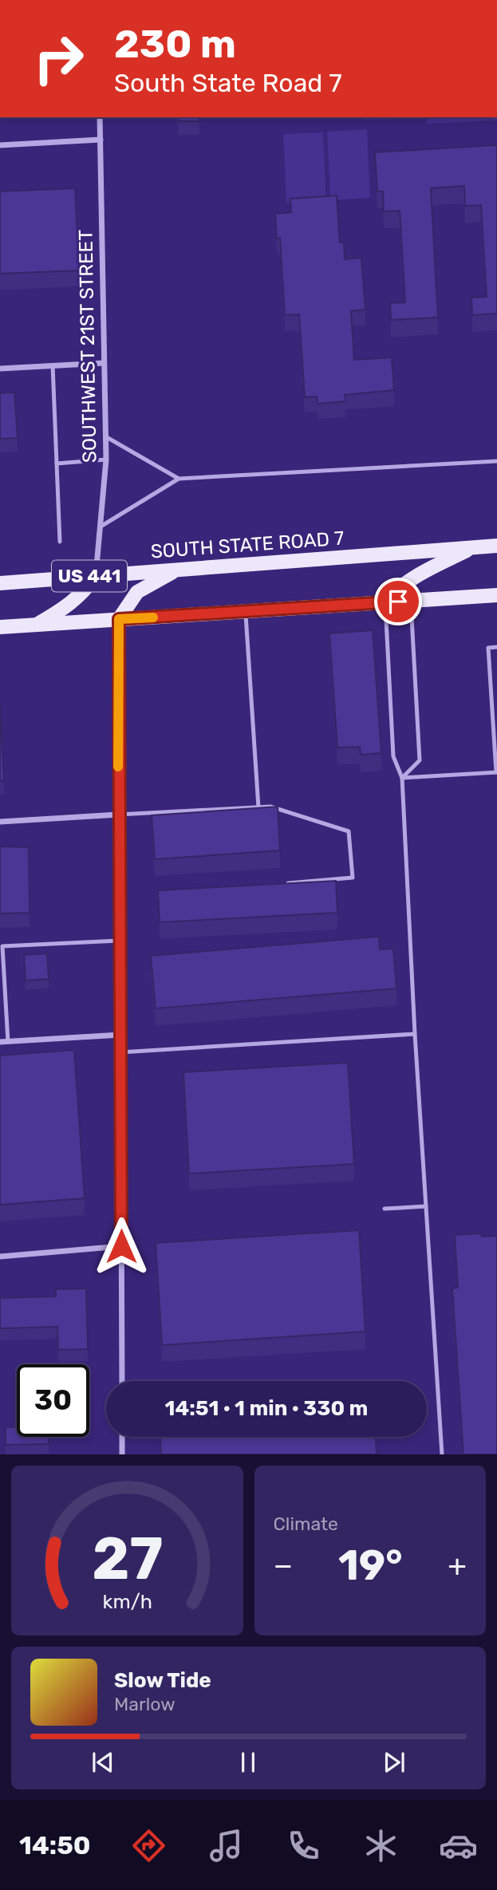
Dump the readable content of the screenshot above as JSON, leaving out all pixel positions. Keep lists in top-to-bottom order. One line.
{"streets":{"main road":["SOUTH STATE ROAD 7","US 441"],"street":["SOUTHWEST 21ST STREET"]},"crossings":[["SOUTHWEST 21ST STREET","SOUTH STATE ROAD 7"]],"page":{"turn":["230 m","South State Road 7"],"limit":"30","trip":"14:51 · 1 min · 330 m","tile":"Climate","heat":["−","19°","+"],"song":["Slow Tide","Marlow"],"tabs":"14:50","gauge":["27","km/h"]}}
